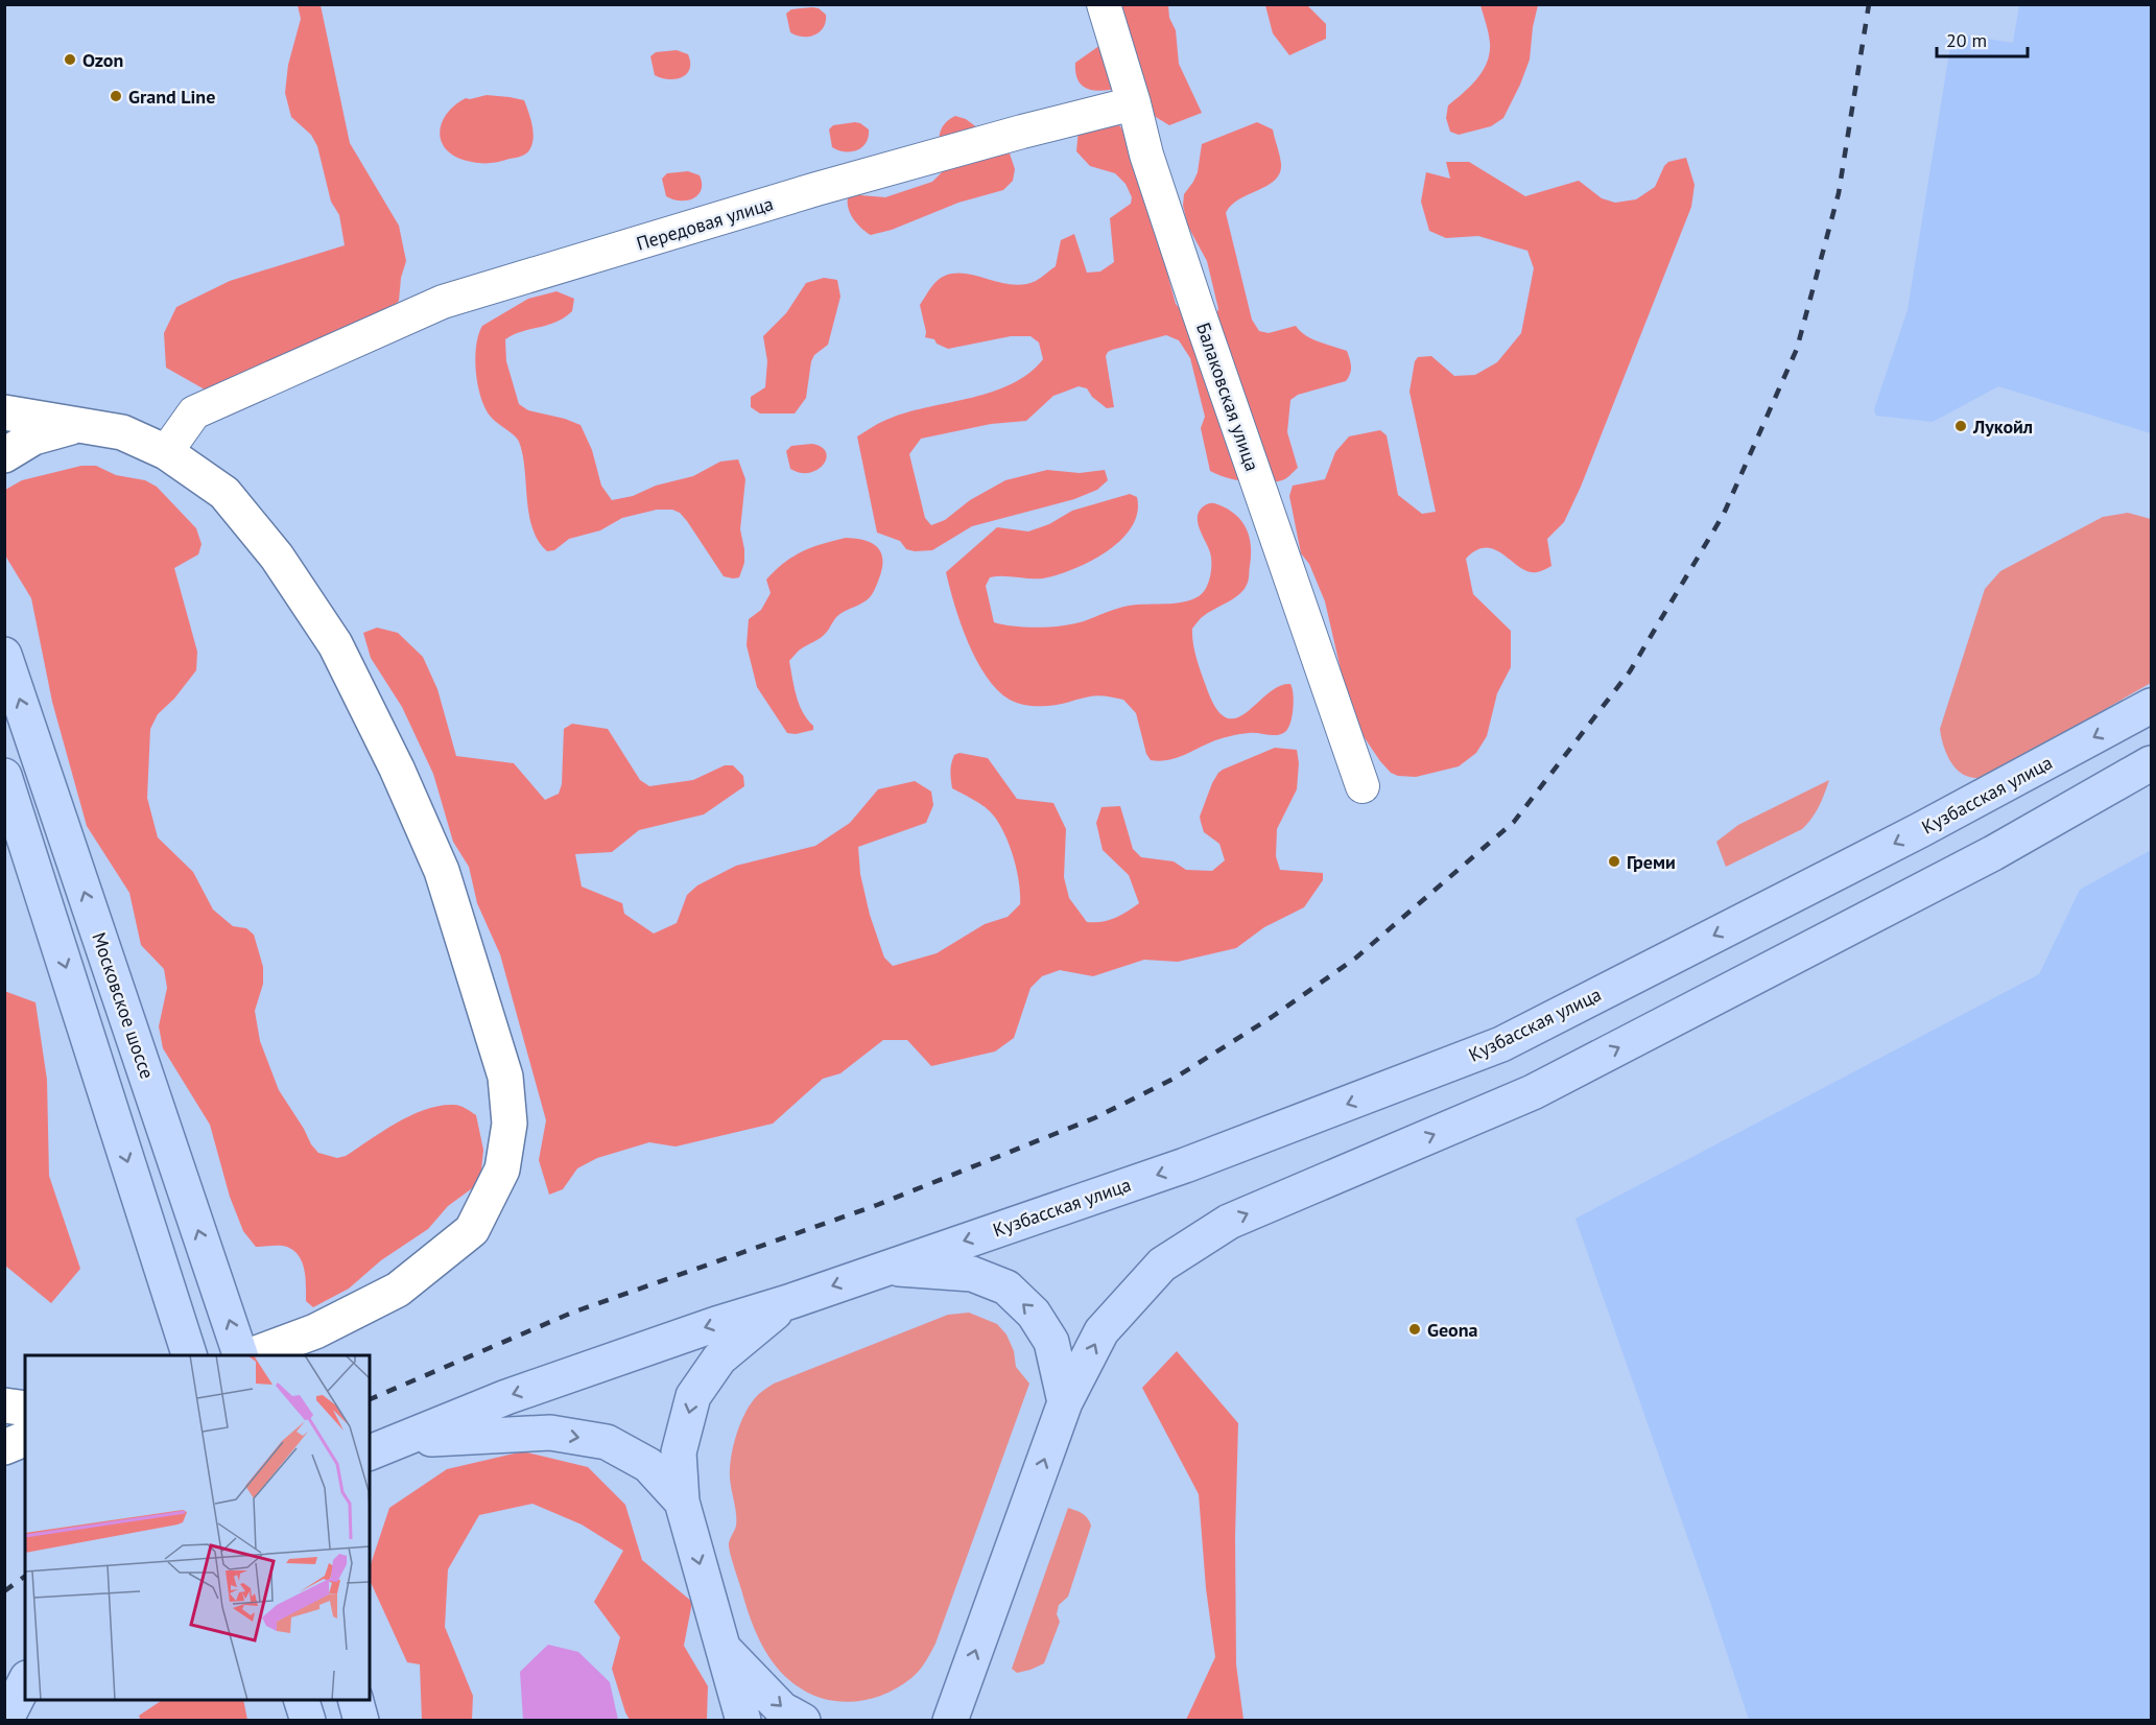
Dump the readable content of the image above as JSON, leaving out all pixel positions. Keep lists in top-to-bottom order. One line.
{"streets":{"main road":["Кузбасская улица","Московское шоссе"],"street":["Передовая улица","Балаковская улица"]},"crossings":[["Передовая улица","Балаковская улица"]],"places":["Ozon","Grand Line","Лукойл","Греми","Geona"],"scale_bar":"20 m"}
